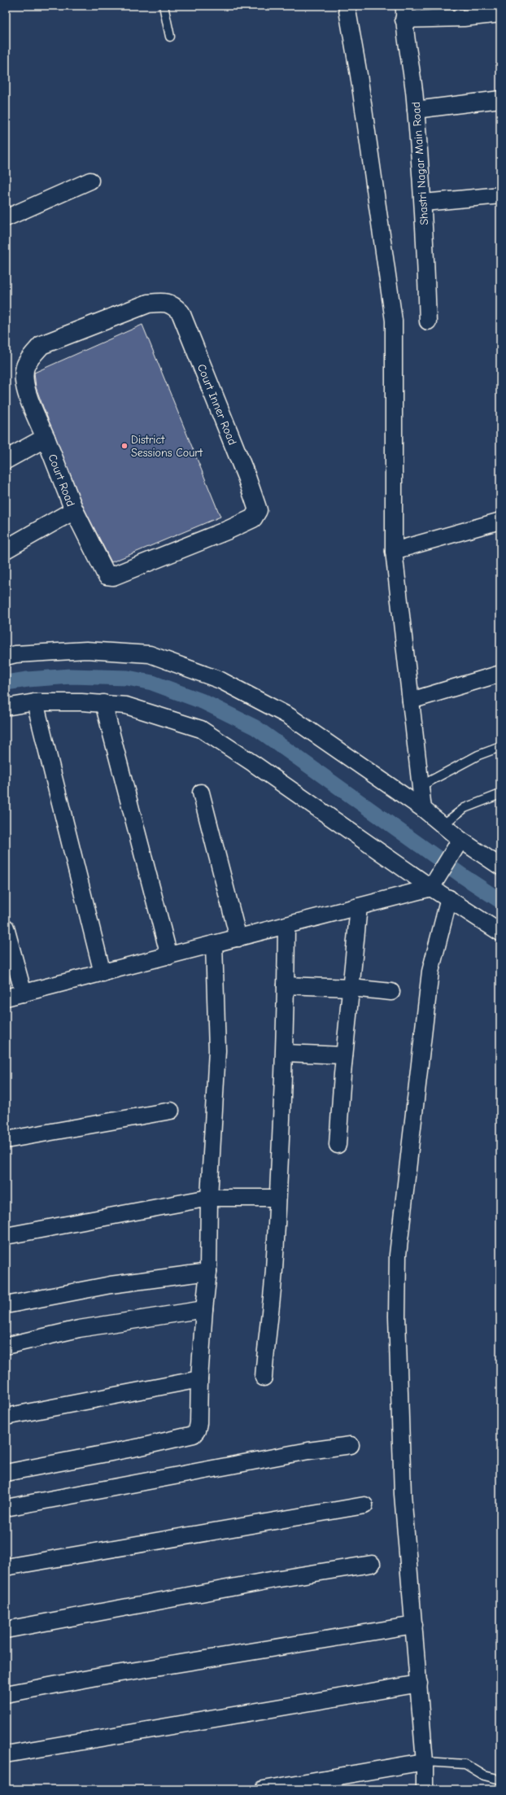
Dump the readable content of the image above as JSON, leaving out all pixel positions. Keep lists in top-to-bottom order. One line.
{"streets":{"street":["Shastri Nagar Main Road","Court Inner Road","Court Road"]},"crossings":[["Court Inner Road","Court Road"]],"places":["District Sessions Court"]}
